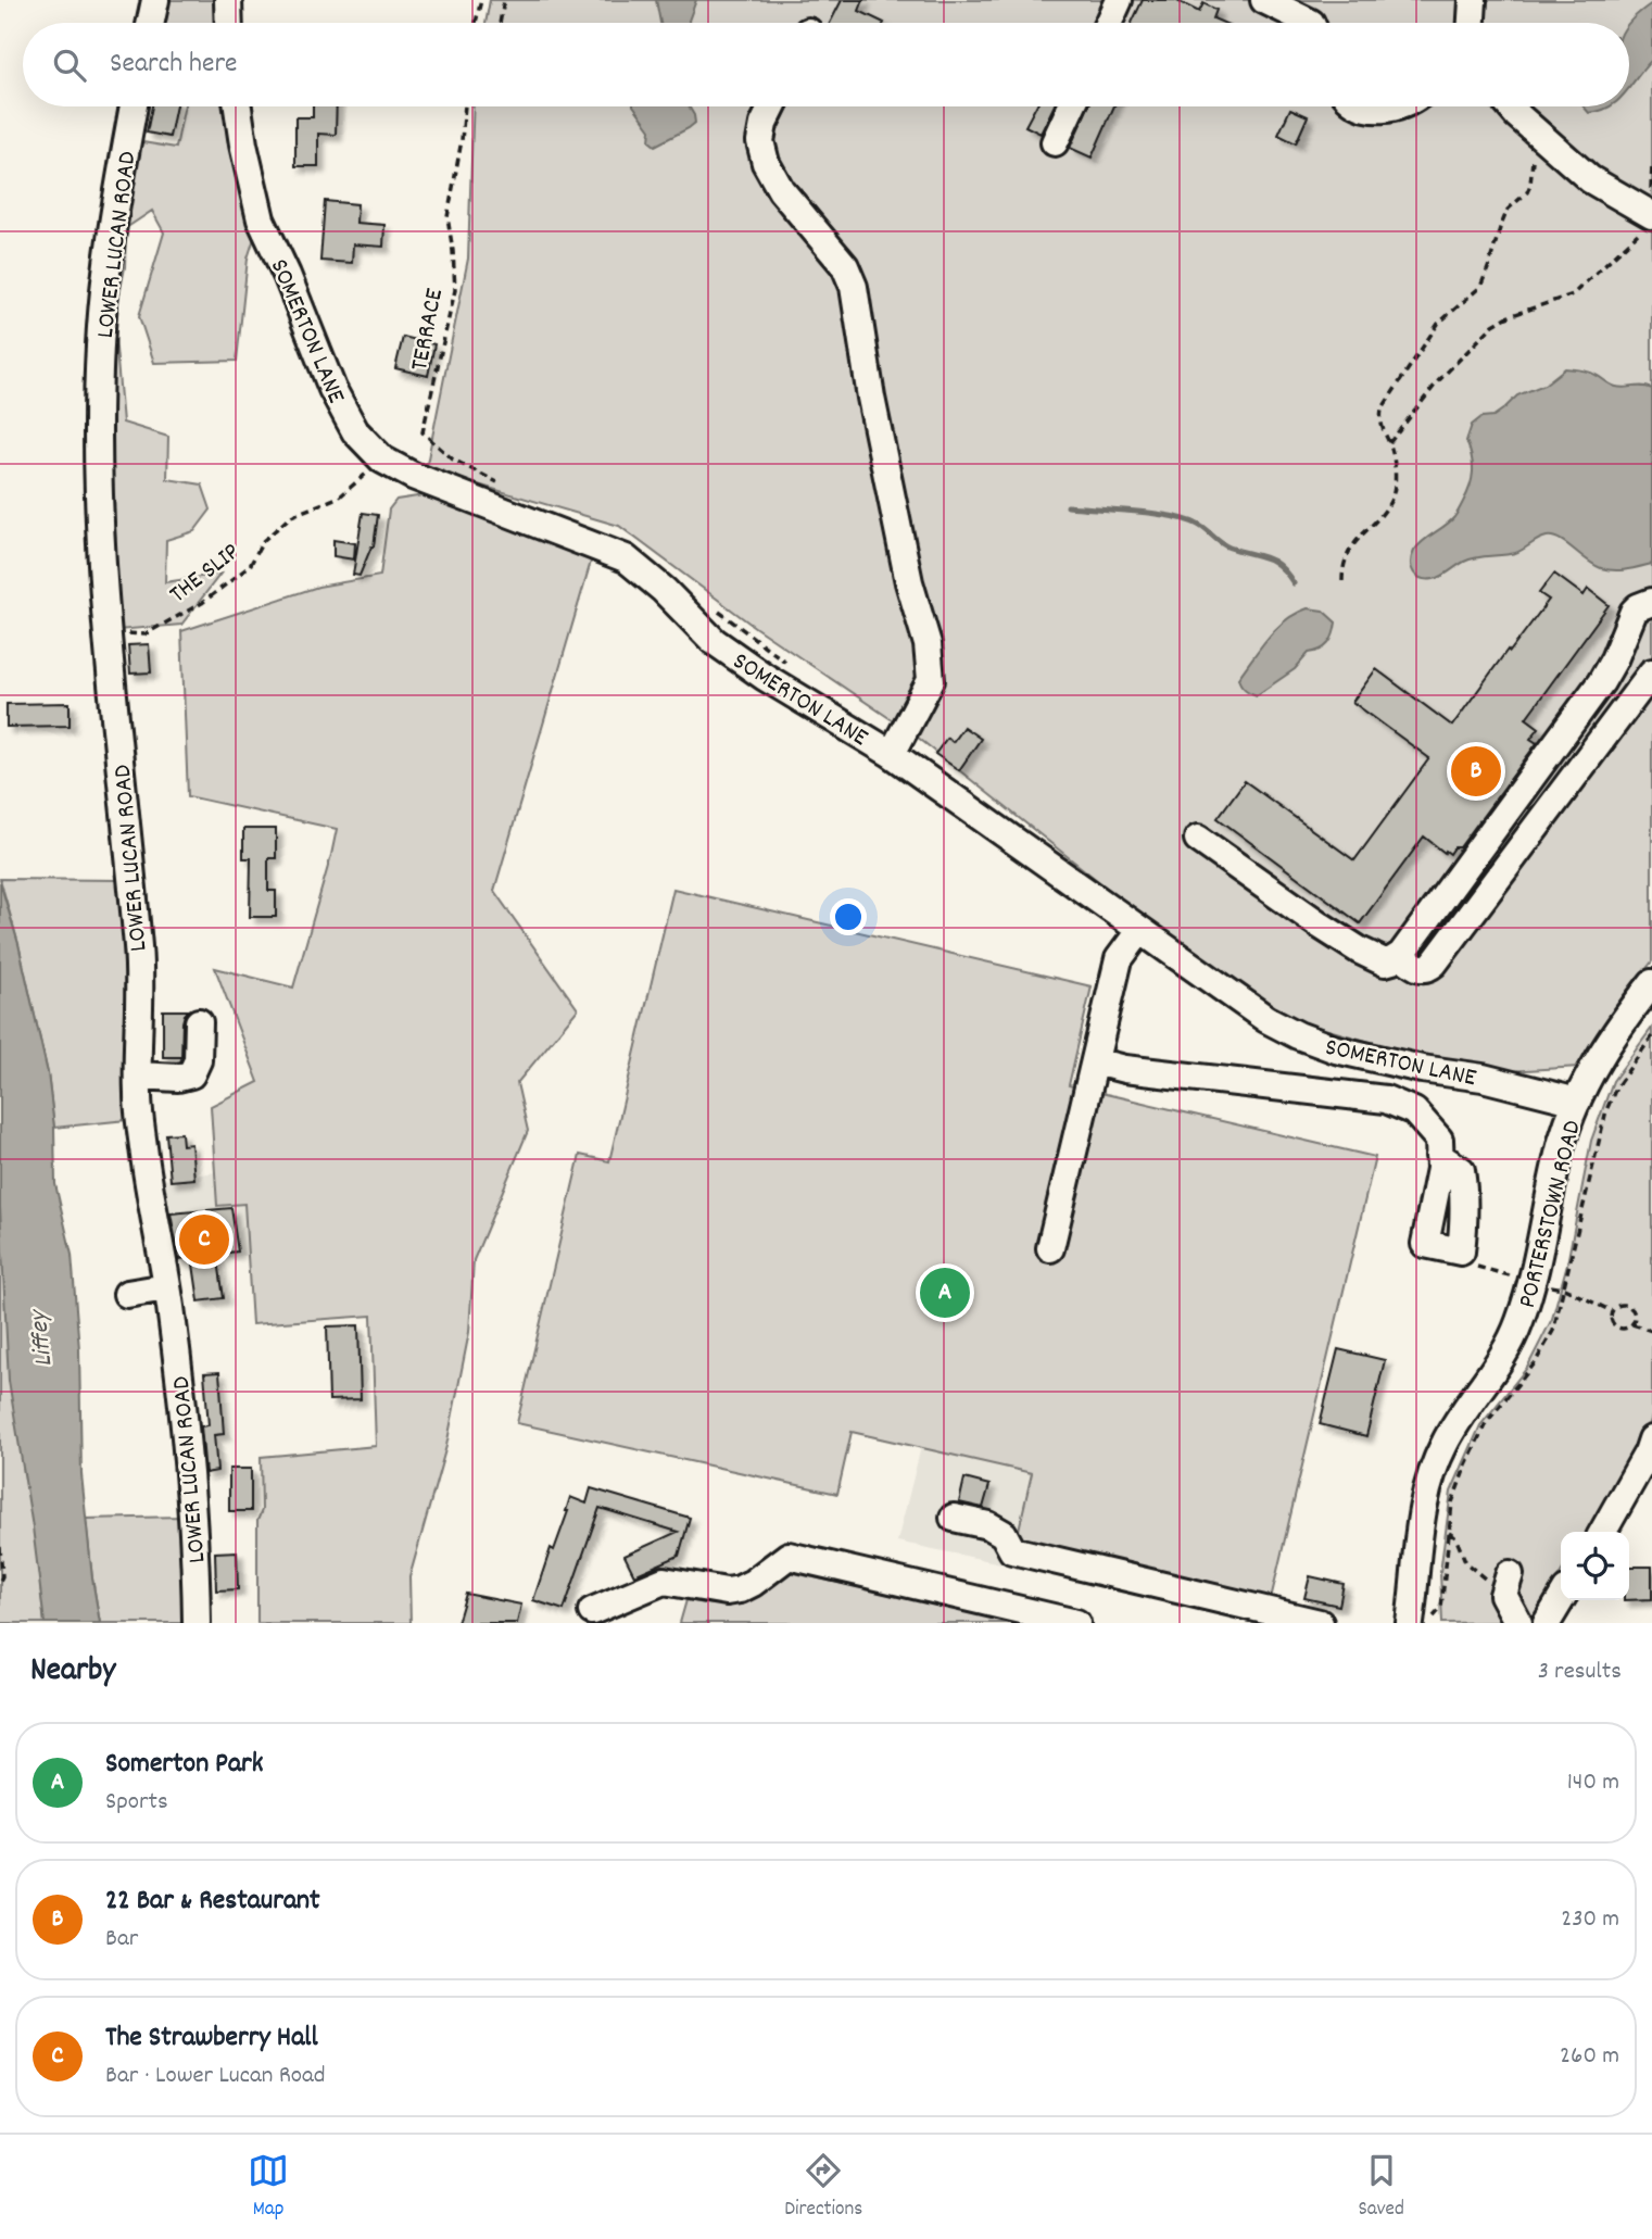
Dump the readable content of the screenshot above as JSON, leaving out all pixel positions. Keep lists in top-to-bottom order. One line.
{"streets":{"street":["LOWER LUCAN ROAD","SOMERTON LANE","PORTERSTOWN ROAD"],"path":["TERRACE","THE SLIP"]},"crossings":[["LOWER LUCAN ROAD","THE SLIP"],["SOMERTON LANE","THE SLIP"],["SOMERTON LANE","PORTERSTOWN ROAD"]],"water":["Liffey"],"page":{"search":"Search here","pins":["B","C","A"],"heading":["Nearby","3 results"],"list":[{"mark":"A","name":"Somerton Park","note":"Sports","value":"140 m"},{"mark":"B","name":"22 Bar & Restaurant","note":"Bar","value":"230 m"},{"mark":"C","name":"The Strawberry Hall","note":"Bar · Lower Lucan Road","value":"260 m"}],"nav":["Map","Directions","Saved"]}}
